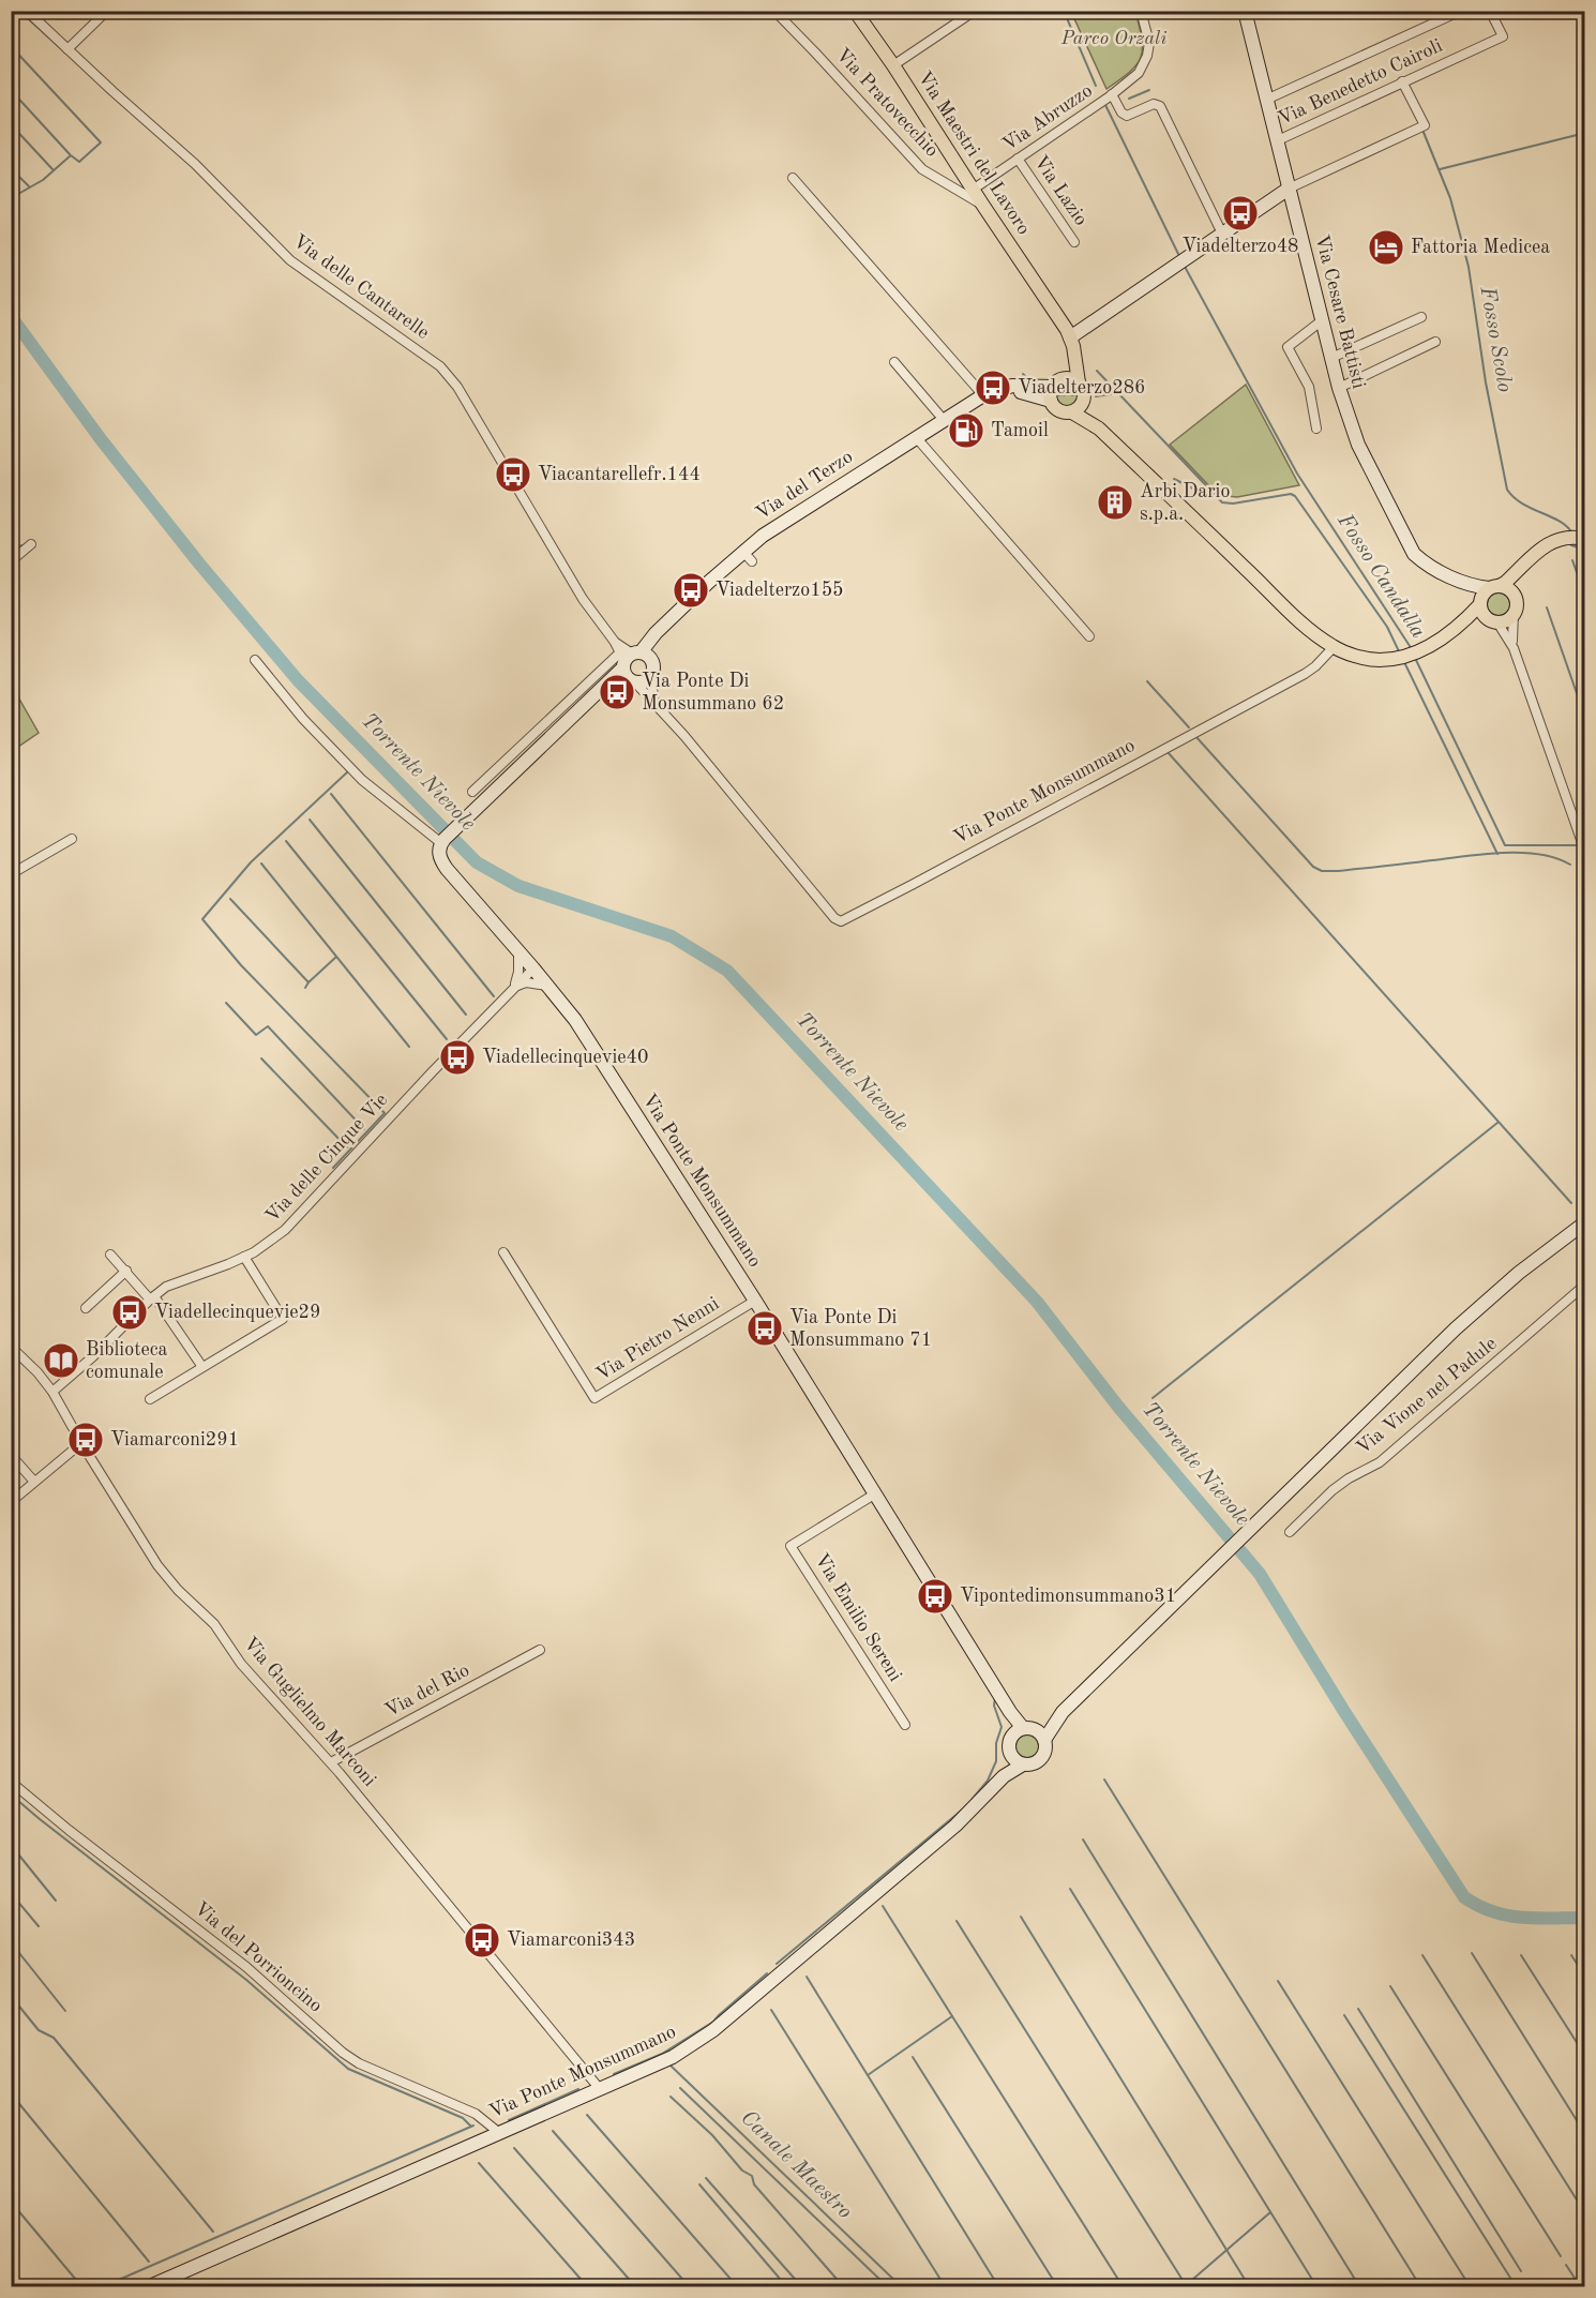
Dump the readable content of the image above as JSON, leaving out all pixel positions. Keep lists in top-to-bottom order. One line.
{"streets":{"main road":["Via Maestri del Lavoro"],"street":["Via Benedetto Cairoli","Via Pratovecchio","Via Abruzzo","Via Lazio","Via delle Cantarelle","Via Cesare Battisti","Via del Terzo","Via Ponte Monsummano","Via delle Cinque Vie","Via Pietro Nenni","Via Vione nel Padule","Via Emilio Sereni","Via del Rio","Via Guglielmo Marconi","Via del Porrioncino"]},"crossings":[["Via Benedetto Cairoli","Via Cesare Battisti"],["Via Pratovecchio","Via Maestri del Lavoro"],["Via Abruzzo","Via Maestri del Lavoro"],["Via Abruzzo","Via Lazio"],["Via delle Cantarelle","Via del Terzo"],["Via delle Cantarelle","Via Ponte Monsummano"],["Via del Terzo","Via Ponte Monsummano"],["Via Ponte Monsummano","Via delle Cinque Vie"],["Via Ponte Monsummano","Via Pietro Nenni"],["Via Ponte Monsummano","Via Emilio Sereni"],["Via Ponte Monsummano","Via Guglielmo Marconi"],["Via Ponte Monsummano","Via del Porrioncino"],["Via delle Cinque Vie","Via Guglielmo Marconi"],["Via del Rio","Via Guglielmo Marconi"]],"water":["Fosso Scolo","Fosso Candalla","Torrente Nievole","Canale Maestro"],"parks":["Parco Orzali"],"places":{"bus stop":["Viadelterzo48","Viadelterzo286","Viacantarellefr.144","Viadelterzo155","Via Ponte Di Monsummano 62","Viadellecinquevie40","Viadellecinquevie29","Via Ponte Di Monsummano 71","Viamarconi291","Vipontedimonsummano31","Viamarconi343"],"hotel":["Fattoria Medicea"],"fuel station":["Tamoil"],"building":["Arbi Dario s.p.a."],"library":["Biblioteca comunale"]}}
